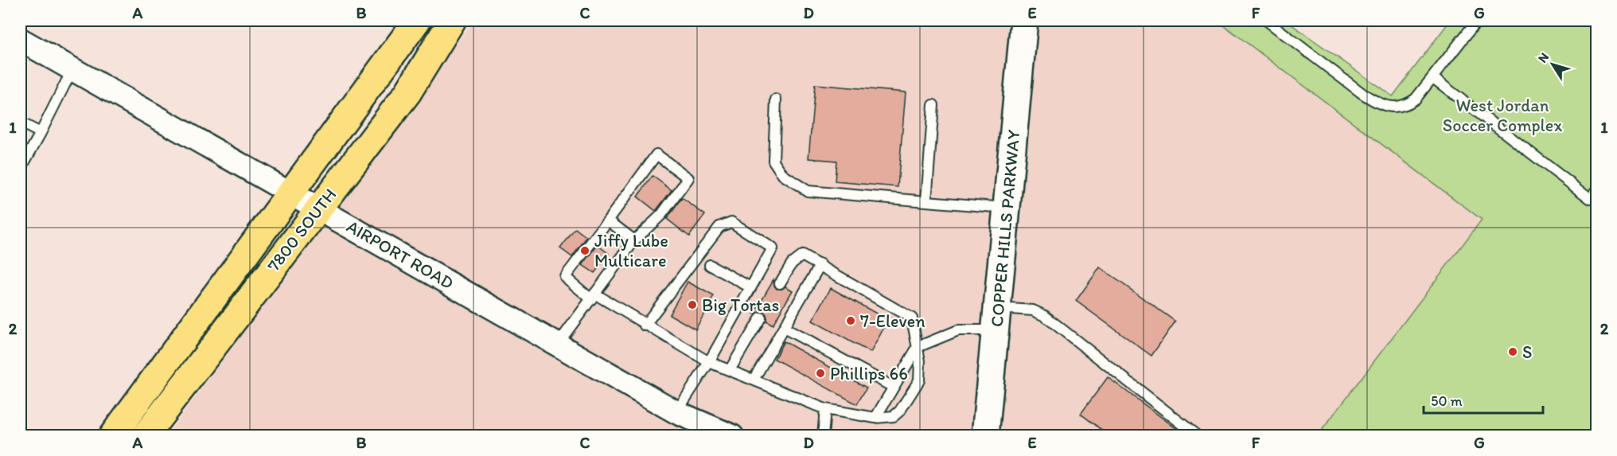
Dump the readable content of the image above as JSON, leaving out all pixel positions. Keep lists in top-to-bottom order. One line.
{"streets":{"main road":["COPPER HILLS PARKWAY","7800 SOUTH"],"street":["AIRPORT ROAD"]},"crossings":[["7800 SOUTH","AIRPORT ROAD"]],"parks":["West Jordan Soccer Complex"],"places":["Jiffy Lube Multicare","Big Tortas","7-Eleven","S","Phillips 66"],"scale_bar":"50 m","north":"top left","grid":{"columns":["A","B","C","D","E","F","G"],"rows":["1","2"]}}
